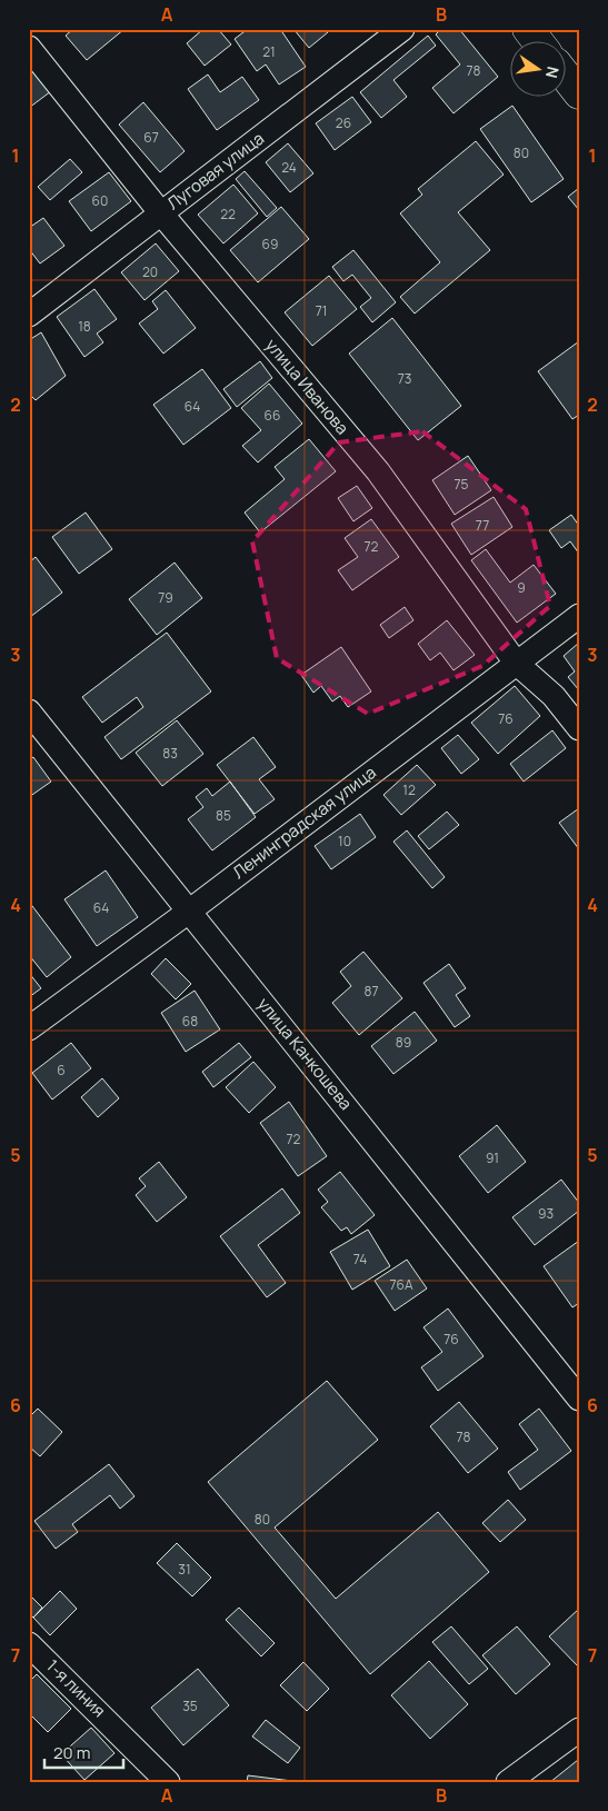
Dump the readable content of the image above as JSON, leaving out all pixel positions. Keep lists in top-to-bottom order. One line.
{"streets":{"street":["Луговая улица","улица Иванова","Ленинградская улица","улица Канкошева","1-я линия"]},"crossings":[["Луговая улица","улица Иванова"],["улица Иванова","Ленинградская улица"],["Ленинградская улица","улица Канкошева"]],"house_numbers":["21","78","26","67","80","24","60","22","69","20","71","18","73","64","66","75","77","72","9","79","76","83","12","85","10","64","87","68","89","6","72","91","93","74","76А","76","78","80","31","35"],"scale_bar":"20 m","north":"right","grid":{"columns":["A","B"],"rows":["1","2","3","4","5","6","7"]}}
